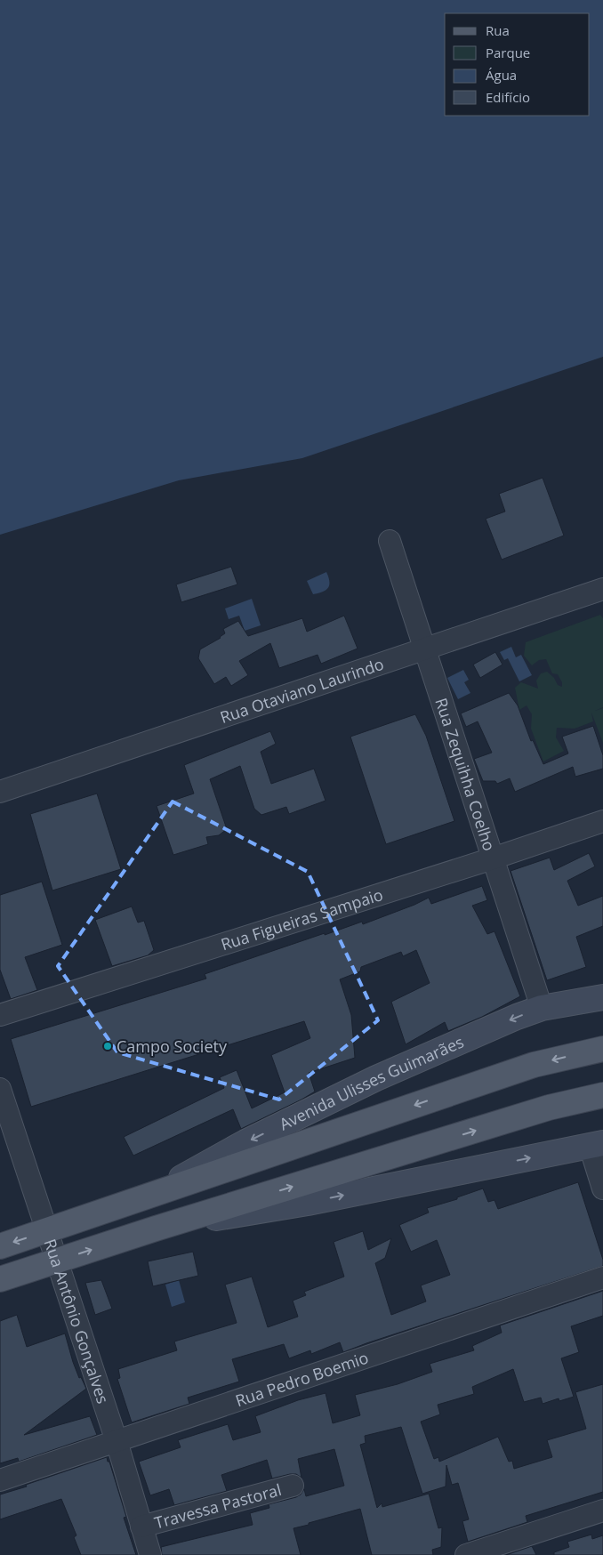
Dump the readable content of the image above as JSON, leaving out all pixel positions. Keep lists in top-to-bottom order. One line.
{"streets":{"main road":["Avenida Ulisses Guimarães"],"street":["Rua Otaviano Laurindo","Rua Zequihha Coelho","Rua Figueiras Sampaio","Rua Antônio Gonçalves","Rua Pedro Boemio","Travessa Pastoral"]},"crossings":[["Rua Otaviano Laurindo","Rua Zequihha Coelho"],["Rua Zequihha Coelho","Rua Figueiras Sampaio"],["Rua Zequihha Coelho","Avenida Ulisses Guimarães"],["Avenida Ulisses Guimarães","Rua Antônio Gonçalves"],["Rua Antônio Gonçalves","Rua Pedro Boemio"],["Rua Antônio Gonçalves","Travessa Pastoral"]],"places":["Campo Society"],"legend":["Rua","Parque","Água","Edifício"]}
